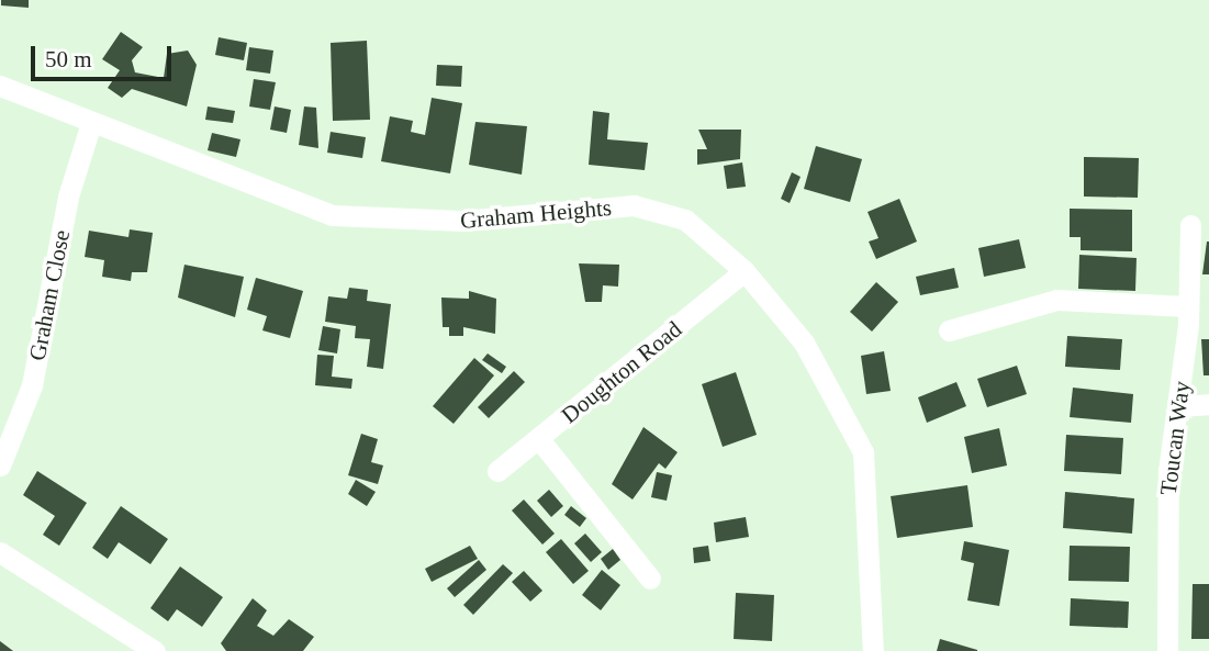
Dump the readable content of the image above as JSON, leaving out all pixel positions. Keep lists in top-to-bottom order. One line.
{"streets":{"street":["Graham Heights","Graham Close","Doughton Road","Toucan Way"]},"crossings":[["Graham Heights","Graham Close"],["Graham Heights","Doughton Road"]],"scale_bar":"50 m"}
